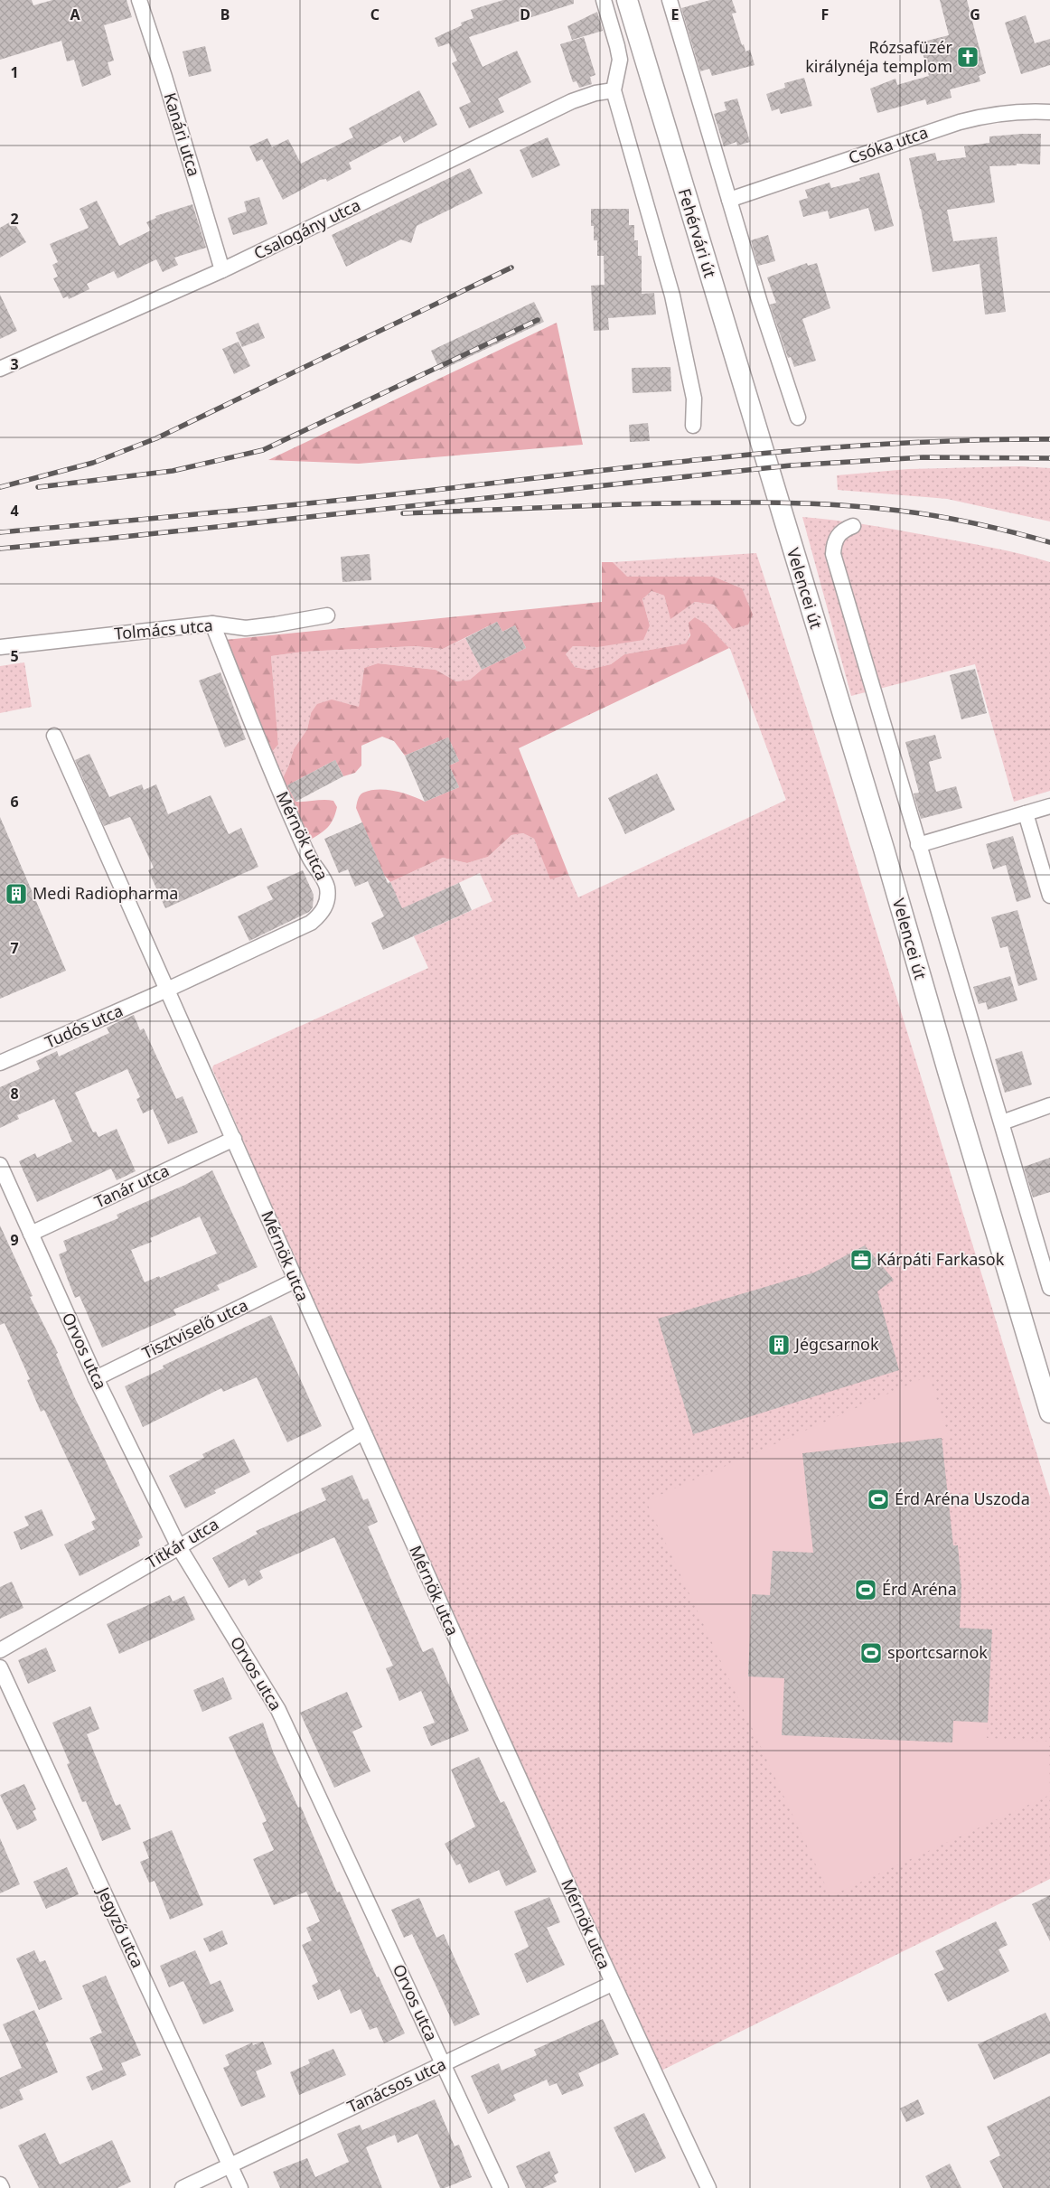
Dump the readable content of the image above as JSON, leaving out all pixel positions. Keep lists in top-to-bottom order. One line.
{"streets":{"main road":["Fehérvári út","Velencei út"],"street":["Kanári utca","Csóka utca","Csalogány utca","Tolmács utca","Mérnök utca","Tudós utca","Tanár utca","Tisztviselő utca","Orvos utca","Titkár utca","Jegyző utca","Tanácsos utca"]},"crossings":[["Kanári utca","Csalogány utca"],["Fehérvári út","Velencei út"],["Tolmács utca","Mérnök utca"],["Mérnök utca","Tudós utca"],["Mérnök utca","Tanár utca"],["Mérnök utca","Tisztviselő utca"],["Mérnök utca","Titkár utca"],["Mérnök utca","Tanácsos utca"],["Tanár utca","Orvos utca"],["Tisztviselő utca","Orvos utca"],["Orvos utca","Titkár utca"],["Orvos utca","Tanácsos utca"],["Jegyző utca","Tanácsos utca"]],"places":{"church":["Rózsafüzér királynéja templom"],"building":["Medi Radiopharma","Jégcsarnok"],"office":["Kárpáti Farkasok"],"sports":["Érd Aréna Uszoda","Érd Aréna","sportcsarnok"]},"grid":{"columns":["A","B","C","D","E","F","G"],"rows":["1","2","3","4","5","6","7","8","9"]}}
